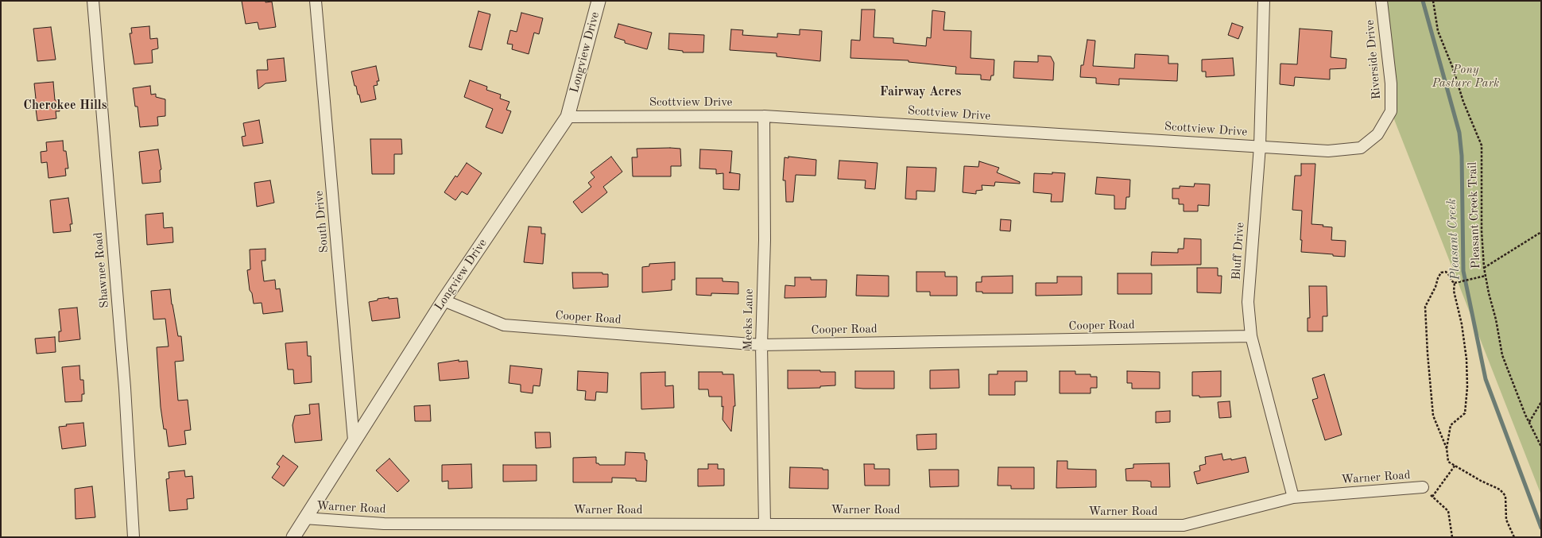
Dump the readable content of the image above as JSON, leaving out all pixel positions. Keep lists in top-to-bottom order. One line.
{"streets":{"street":["Longview Drive","Riverside Drive","Scottview Drive","South Drive","Bluff Drive","Shawnee Road","Cooper Road","Meeks Lane","Warner Road"],"path":["Pleasant Creek Trail"]},"crossings":[["Longview Drive","Scottview Drive"],["Longview Drive","South Drive"],["Longview Drive","Cooper Road"],["Longview Drive","Warner Road"],["Riverside Drive","Scottview Drive"],["Scottview Drive","Bluff Drive"],["Scottview Drive","Meeks Lane"],["Bluff Drive","Cooper Road"],["Bluff Drive","Warner Road"],["Cooper Road","Meeks Lane"],["Meeks Lane","Warner Road"]],"districts":["Fairway Acres","Cherokee Hills"],"water":["Pleasant Creek"],"parks":["Pony Pasture Park"]}
